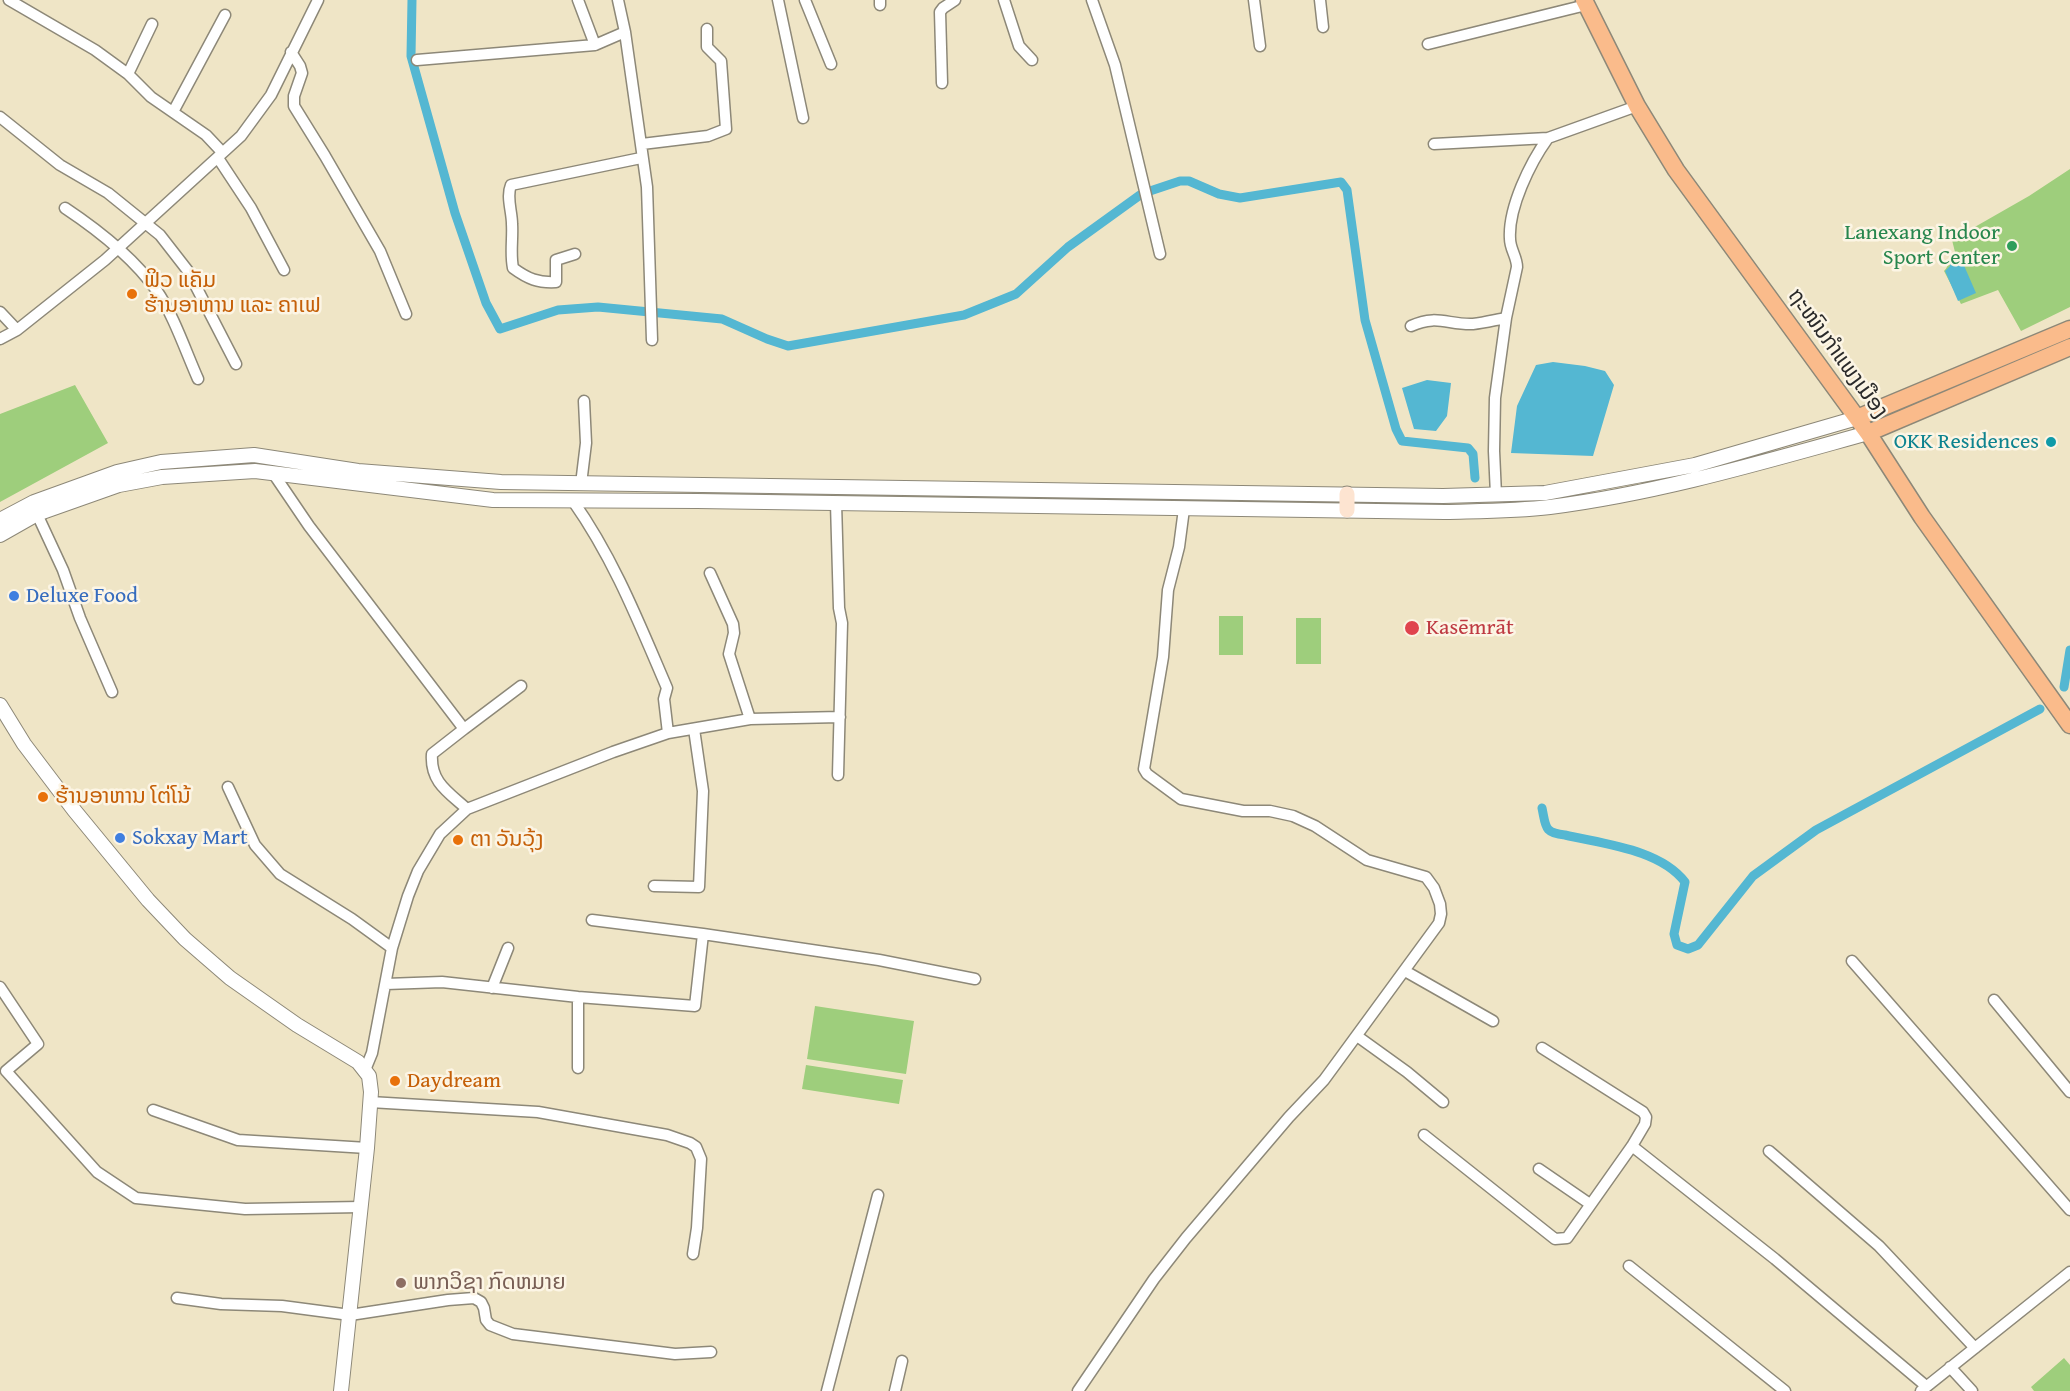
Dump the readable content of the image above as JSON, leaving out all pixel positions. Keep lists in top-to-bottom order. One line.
{"streets":{"main road":["ຖະໜົນກຳແພງເມືອງ"]},"places":["Lanexang Indoor Sport Center","ຟິວ ແຄັມ ຮ້ານອາຫານ ແລະ ຄາເຟ","OKK Residences","Deluxe Food","Kasēmrāt","ຮ້ານອາຫານ ໂຕ່ໂນ້","Sokxay Mart","ຕາ ວັນວຸ້ງ","Daydream","ພາກວິຊາ ກົດຫມາຍ"]}
